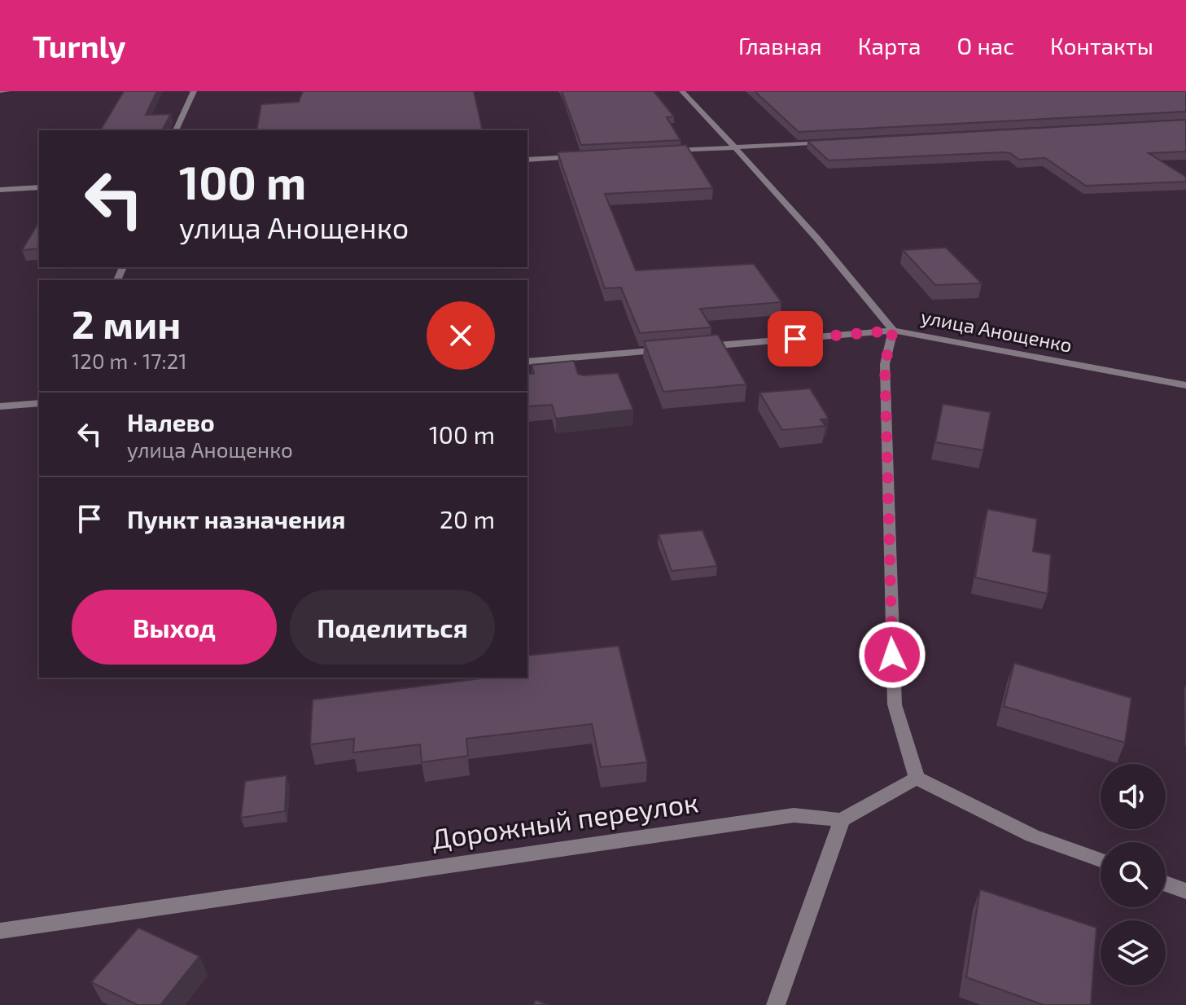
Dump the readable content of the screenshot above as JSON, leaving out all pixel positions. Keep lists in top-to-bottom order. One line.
{"streets":{"street":["улица Анощенко","Дорожный переулок"]},"page":{"header":"Turnly","nav":["Главная","Карта","О нас","Контакты"],"turn":["100 m","улица Анощенко"],"heading":["2 мин","120 m · 17:21"],"list":[{"name":"Налево","note":"улица Анощенко","value":"100 m"},{"name":"Пункт назначения","value":"20 m"}],"buttons":["Выход","Поделиться"]}}
